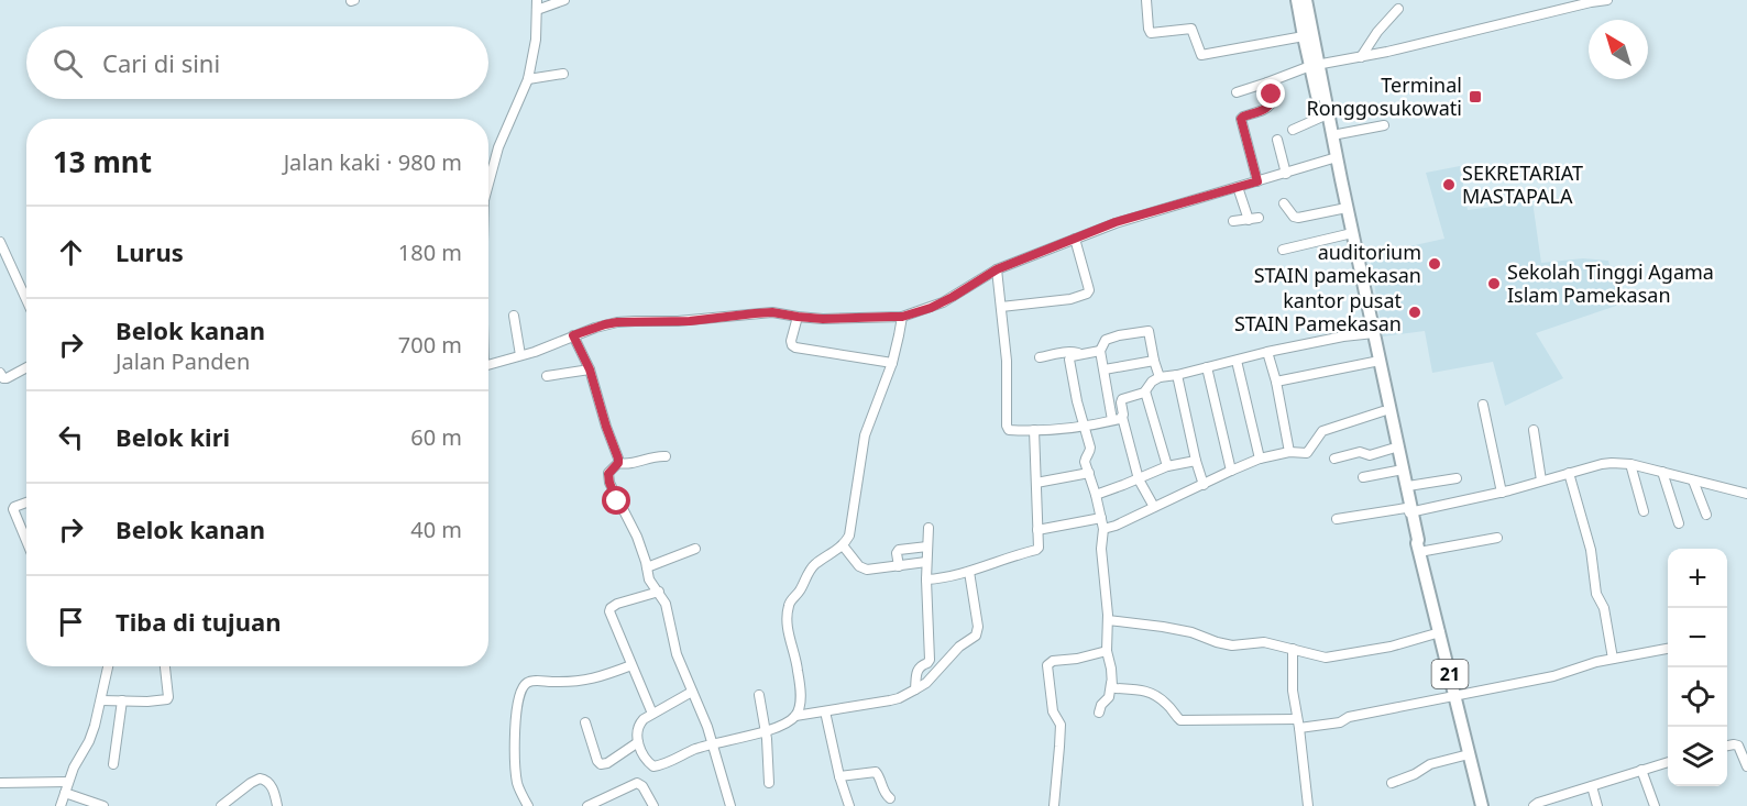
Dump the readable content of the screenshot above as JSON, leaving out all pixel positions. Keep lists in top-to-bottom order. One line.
{"streets":{"highway":["21"]},"places":{"transit":["Terminal Ronggosukowati"],"other":["SEKRETARIAT MASTAPALA","auditorium STAIN pamekasan","Sekolah Tinggi Agama Islam Pamekasan","kantor pusat STAIN Pamekasan"]},"north":"top left","page":{"search":"Cari di sini","heading":["13 mnt","Jalan kaki · 980 m"],"list":[["Lurus","180 m"],["Belok kanan","Jalan Panden","700 m"],["Belok kiri","60 m"],["Belok kanan","40 m"],"Tiba di tujuan"],"map_buttons":["+","−"]}}
